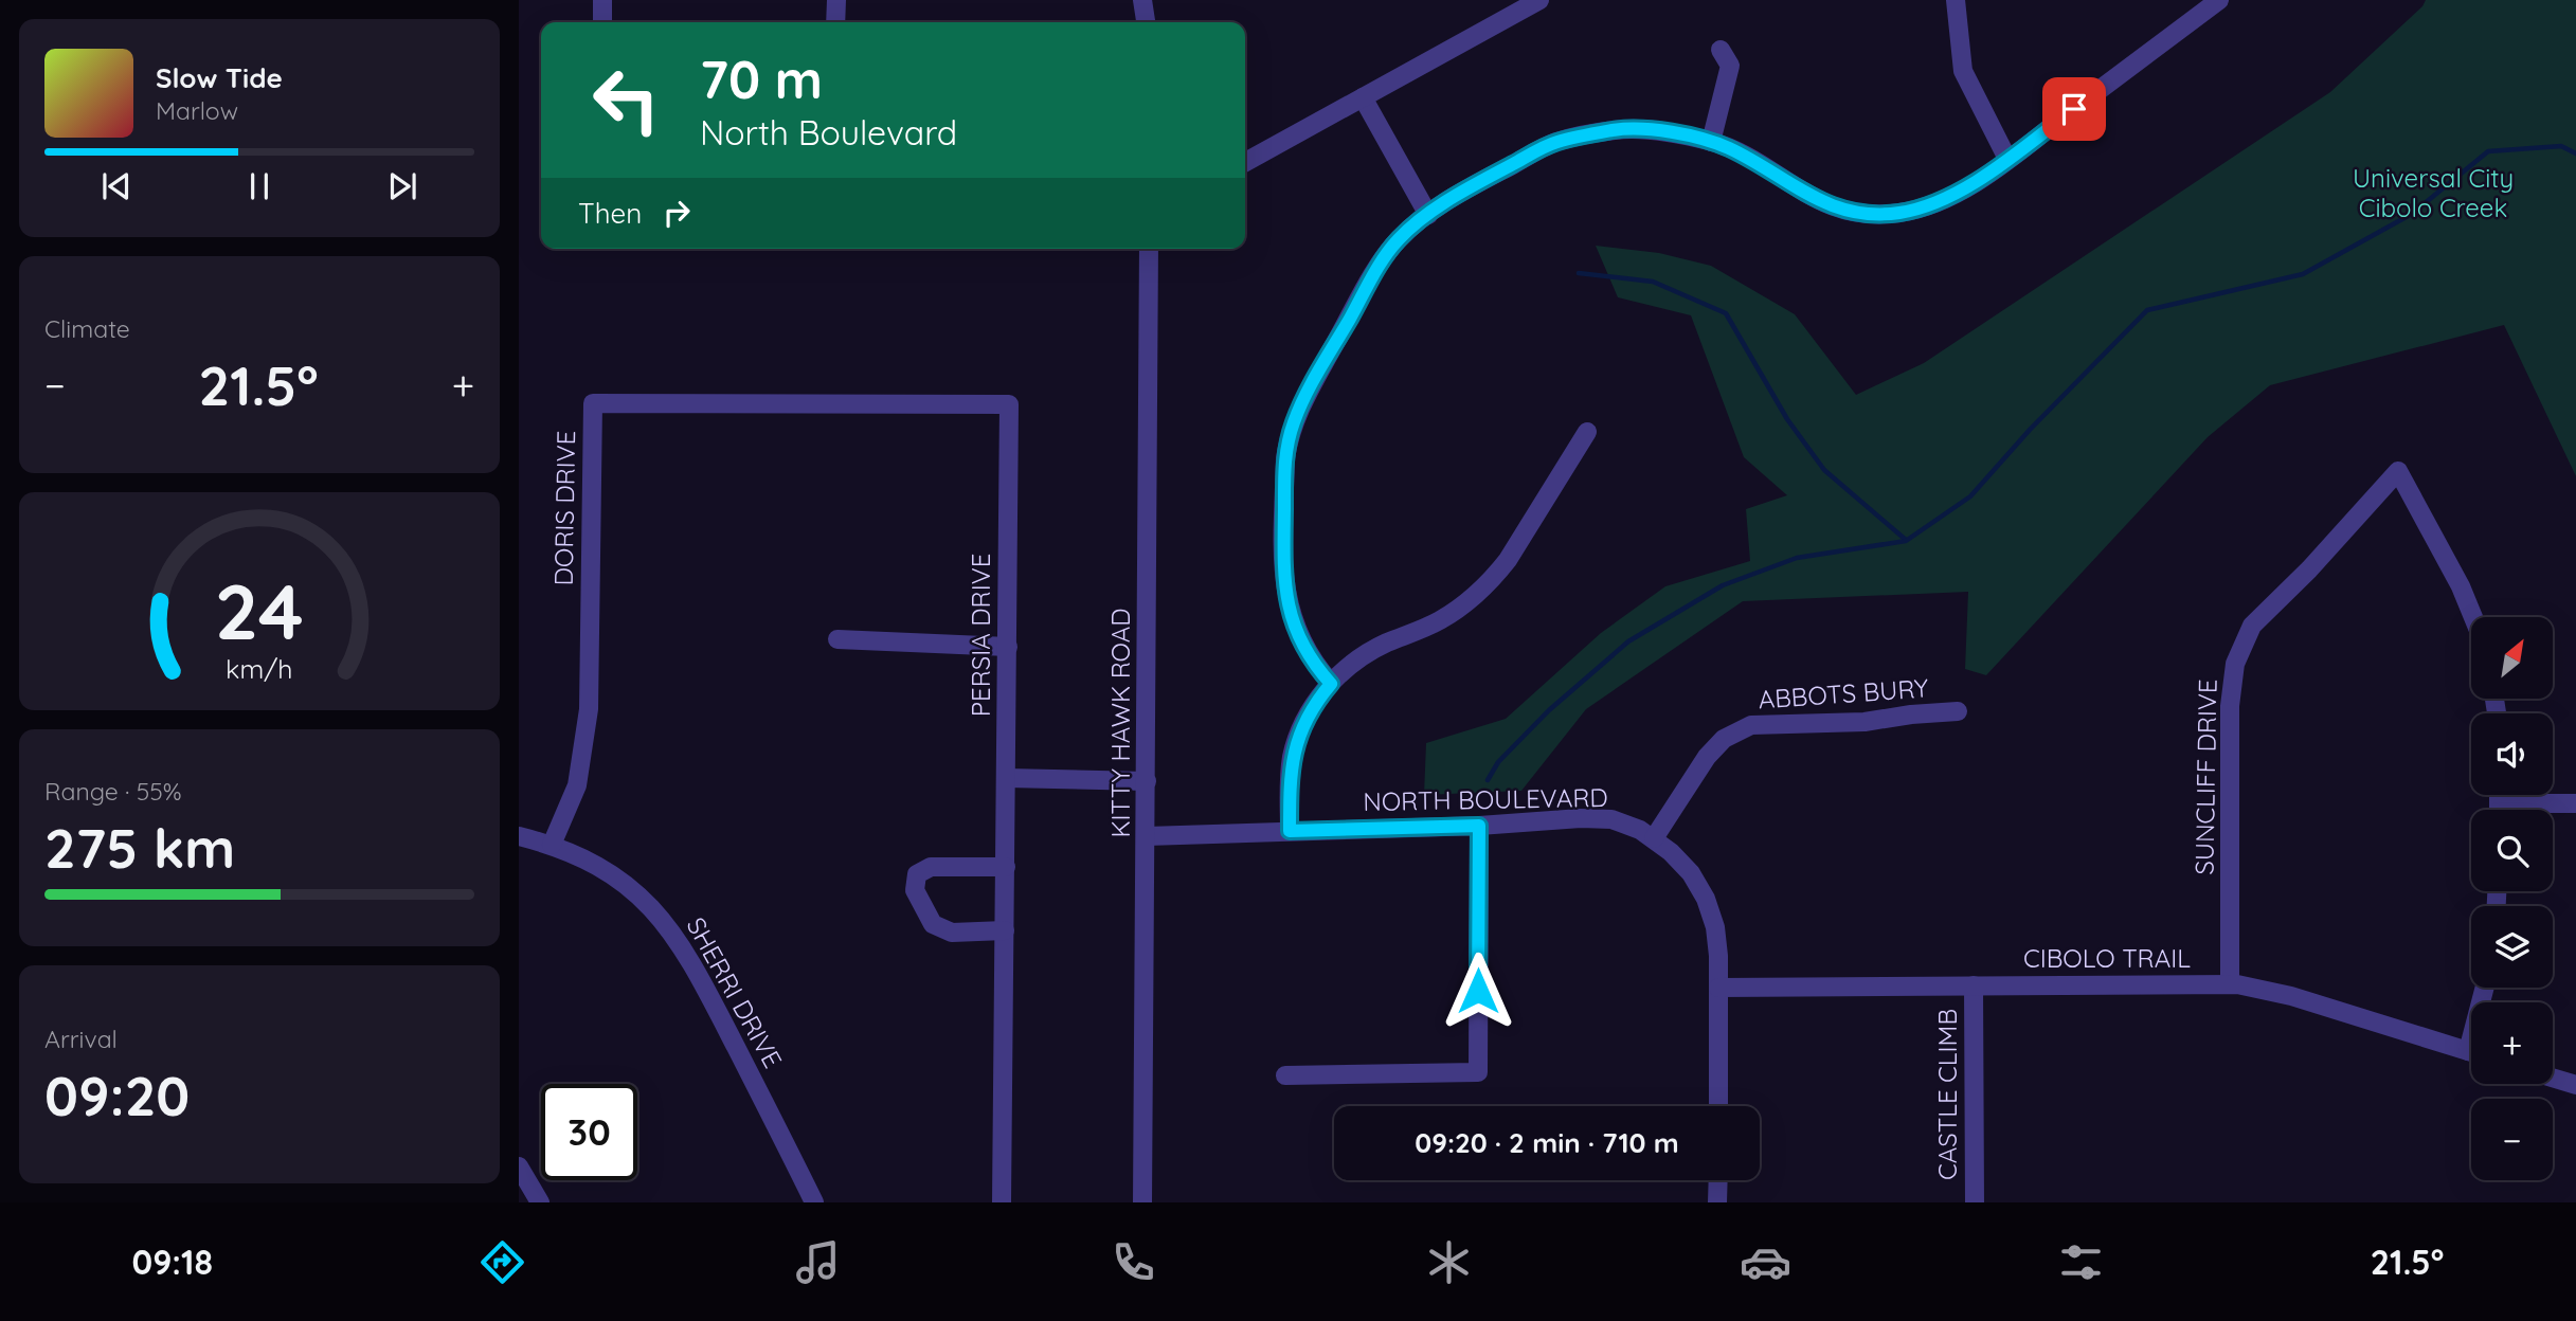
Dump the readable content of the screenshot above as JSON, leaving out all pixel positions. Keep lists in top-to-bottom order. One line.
{"streets":{"street":["DORIS DRIVE","PERSIA DRIVE","ABBOTS BURY","KITTY HAWK ROAD","SUNCLIFF DRIVE","NORTH BOULEVARD","CIBOLO TRAIL","SHERRI DRIVE","CASTLE CLIMB"]},"crossings":[["DORIS DRIVE","PERSIA DRIVE"],["DORIS DRIVE","SHERRI DRIVE"],["ABBOTS BURY","NORTH BOULEVARD"],["KITTY HAWK ROAD","NORTH BOULEVARD"],["SUNCLIFF DRIVE","CIBOLO TRAIL"],["NORTH BOULEVARD","CIBOLO TRAIL"],["CIBOLO TRAIL","CASTLE CLIMB"]],"parks":["Universal City Cibolo Creek"],"north":"top right","page":{"turn":["70 m","North Boulevard"],"song":["Slow Tide","Marlow"],"then":"Then","tile":["Climate",["Range · 55%","275 km"],["Arrival","09:20"]],"heat":["−","21.5°","+"],"map_buttons":["+","−"],"limit":"30","trip":"09:20 · 2 min · 710 m","tabs":["09:18","21.5°"],"gauge":["24","km/h"]}}
